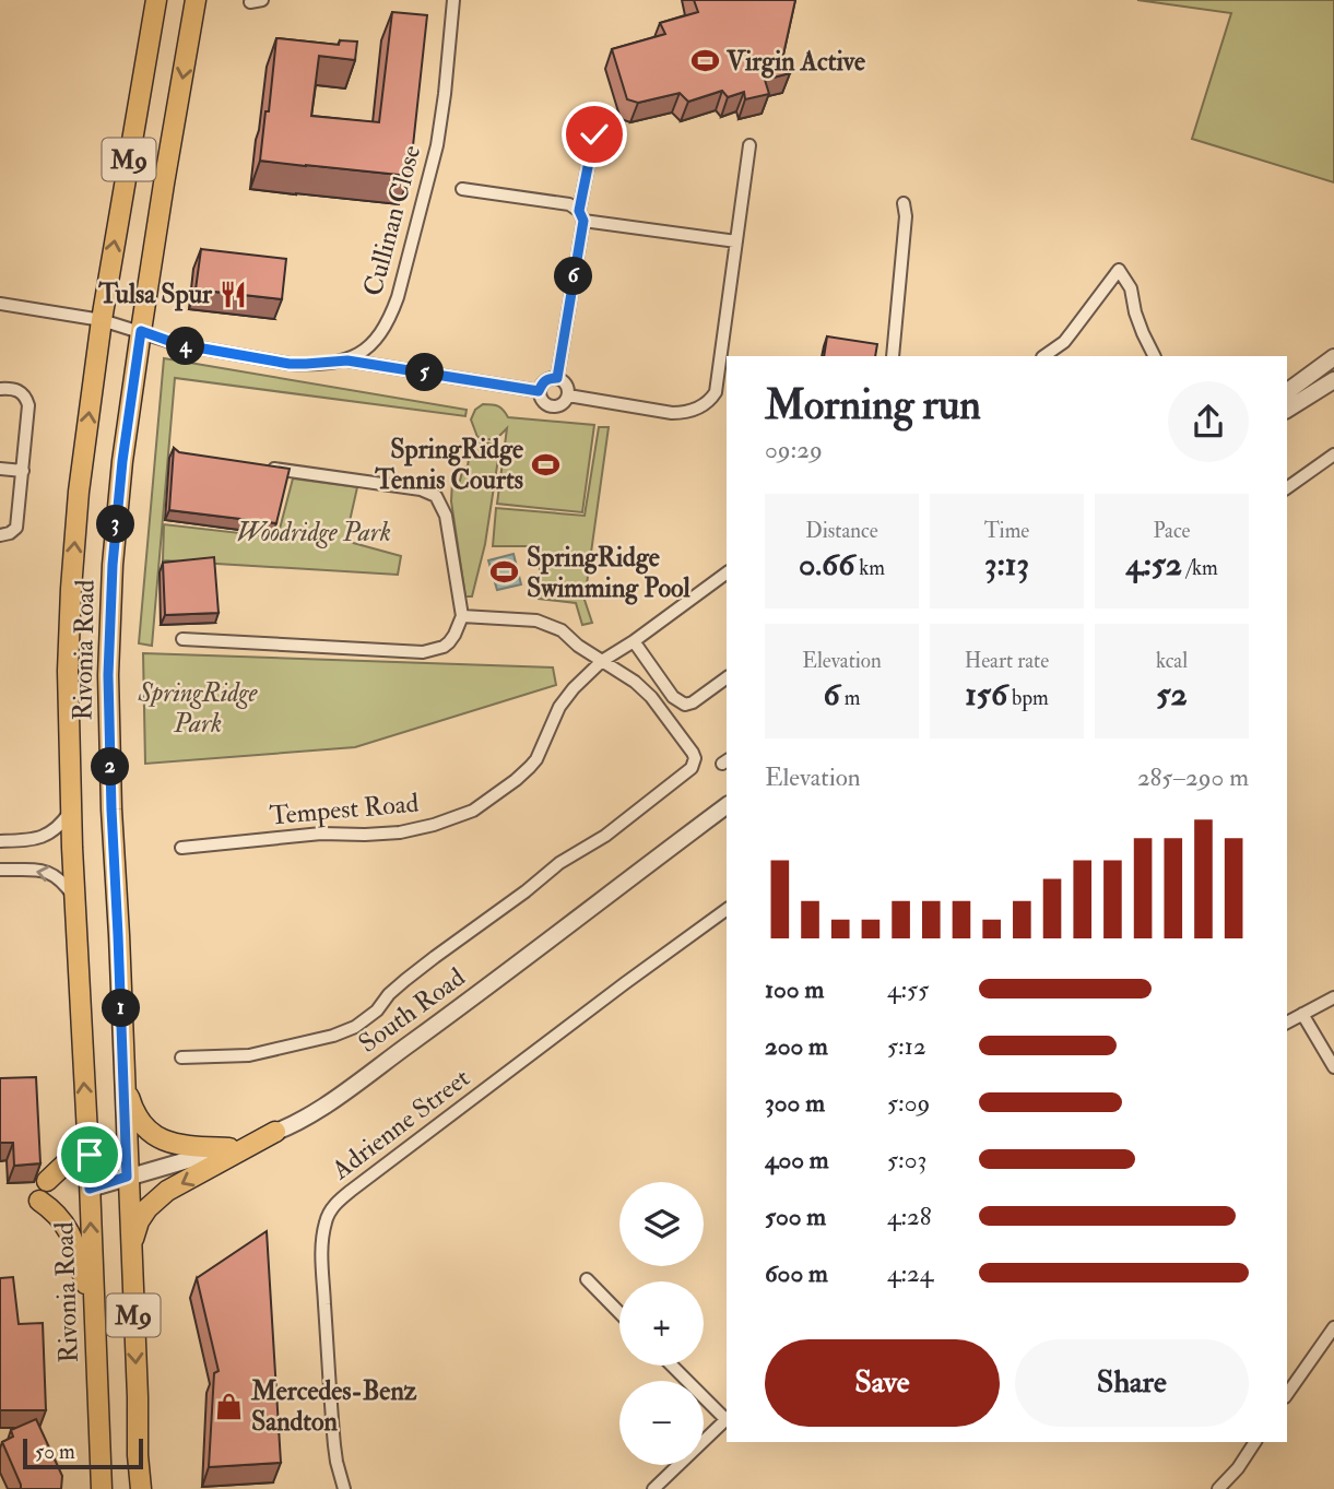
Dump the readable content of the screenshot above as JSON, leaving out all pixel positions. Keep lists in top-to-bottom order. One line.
{"streets":{"main road":["M9","Rivonia Road"],"street":["Cullinan Close","Tempest Road","South Road","Adrienne Street"]},"crossings":[["Rivonia Road","South Road"]],"parks":["Woodridge Park","SpringRidge Park"],"places":{"sports":["Virgin Active","SpringRidge Tennis Courts","SpringRidge Swimming Pool"],"restaurant":["Tulsa Spur"],"shop":["Mercedes-Benz Sandton"]},"scale_bar":"50 m","page":{"pins":["6","4","5","3","2","1"],"heading":["Morning run","09:29"],"stats":[["Distance","0.66 km"],["Time","3:13"],["Pace","4:52 /km"],["Elevation","6 m"],["Heart rate","156 bpm"],["kcal","52"]],"chart":["Elevation","285–290 m"],"list":[{"name":"100 m","note":"4:55"},{"name":"200 m","note":"5:12"},{"name":"300 m","note":"5:09"},{"name":"400 m","note":"5:03"},{"name":"500 m","note":"4:28"},{"name":"600 m","note":"4:24"}],"map_buttons":["+","−"],"buttons":["Save","Share"],"scale":"50 m"}}
